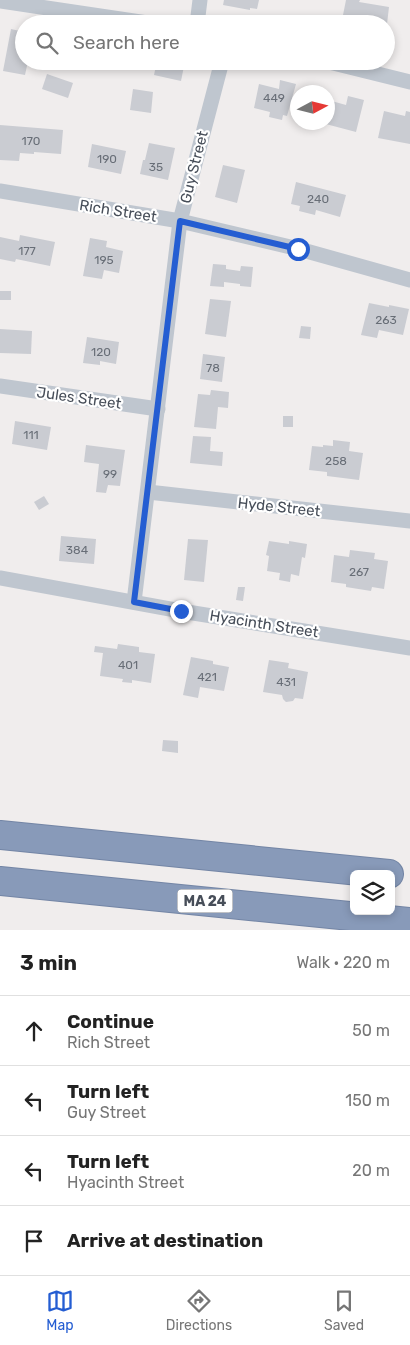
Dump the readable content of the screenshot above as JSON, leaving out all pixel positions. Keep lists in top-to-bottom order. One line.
{"streets":{"highway":["MA 24"],"street":["Guy Street","Rich Street","Jules Street","Hyde Street","Hyacinth Street"]},"crossings":[["Guy Street","Rich Street"],["Guy Street","Jules Street"],["Guy Street","Hyde Street"],["Guy Street","Hyacinth Street"]],"house_numbers":["449","170","190","35","240","177","195","263","120","78","111","258","99","384","267","401","421","431"],"north":"right","page":{"search":"Search here","heading":["3 min","Walk · 220 m"],"list":[["Continue","Rich Street","50 m"],["Turn left","Guy Street","150 m"],["Turn left","Hyacinth Street","20 m"],"Arrive at destination"],"nav":["Map","Directions","Saved"]}}
